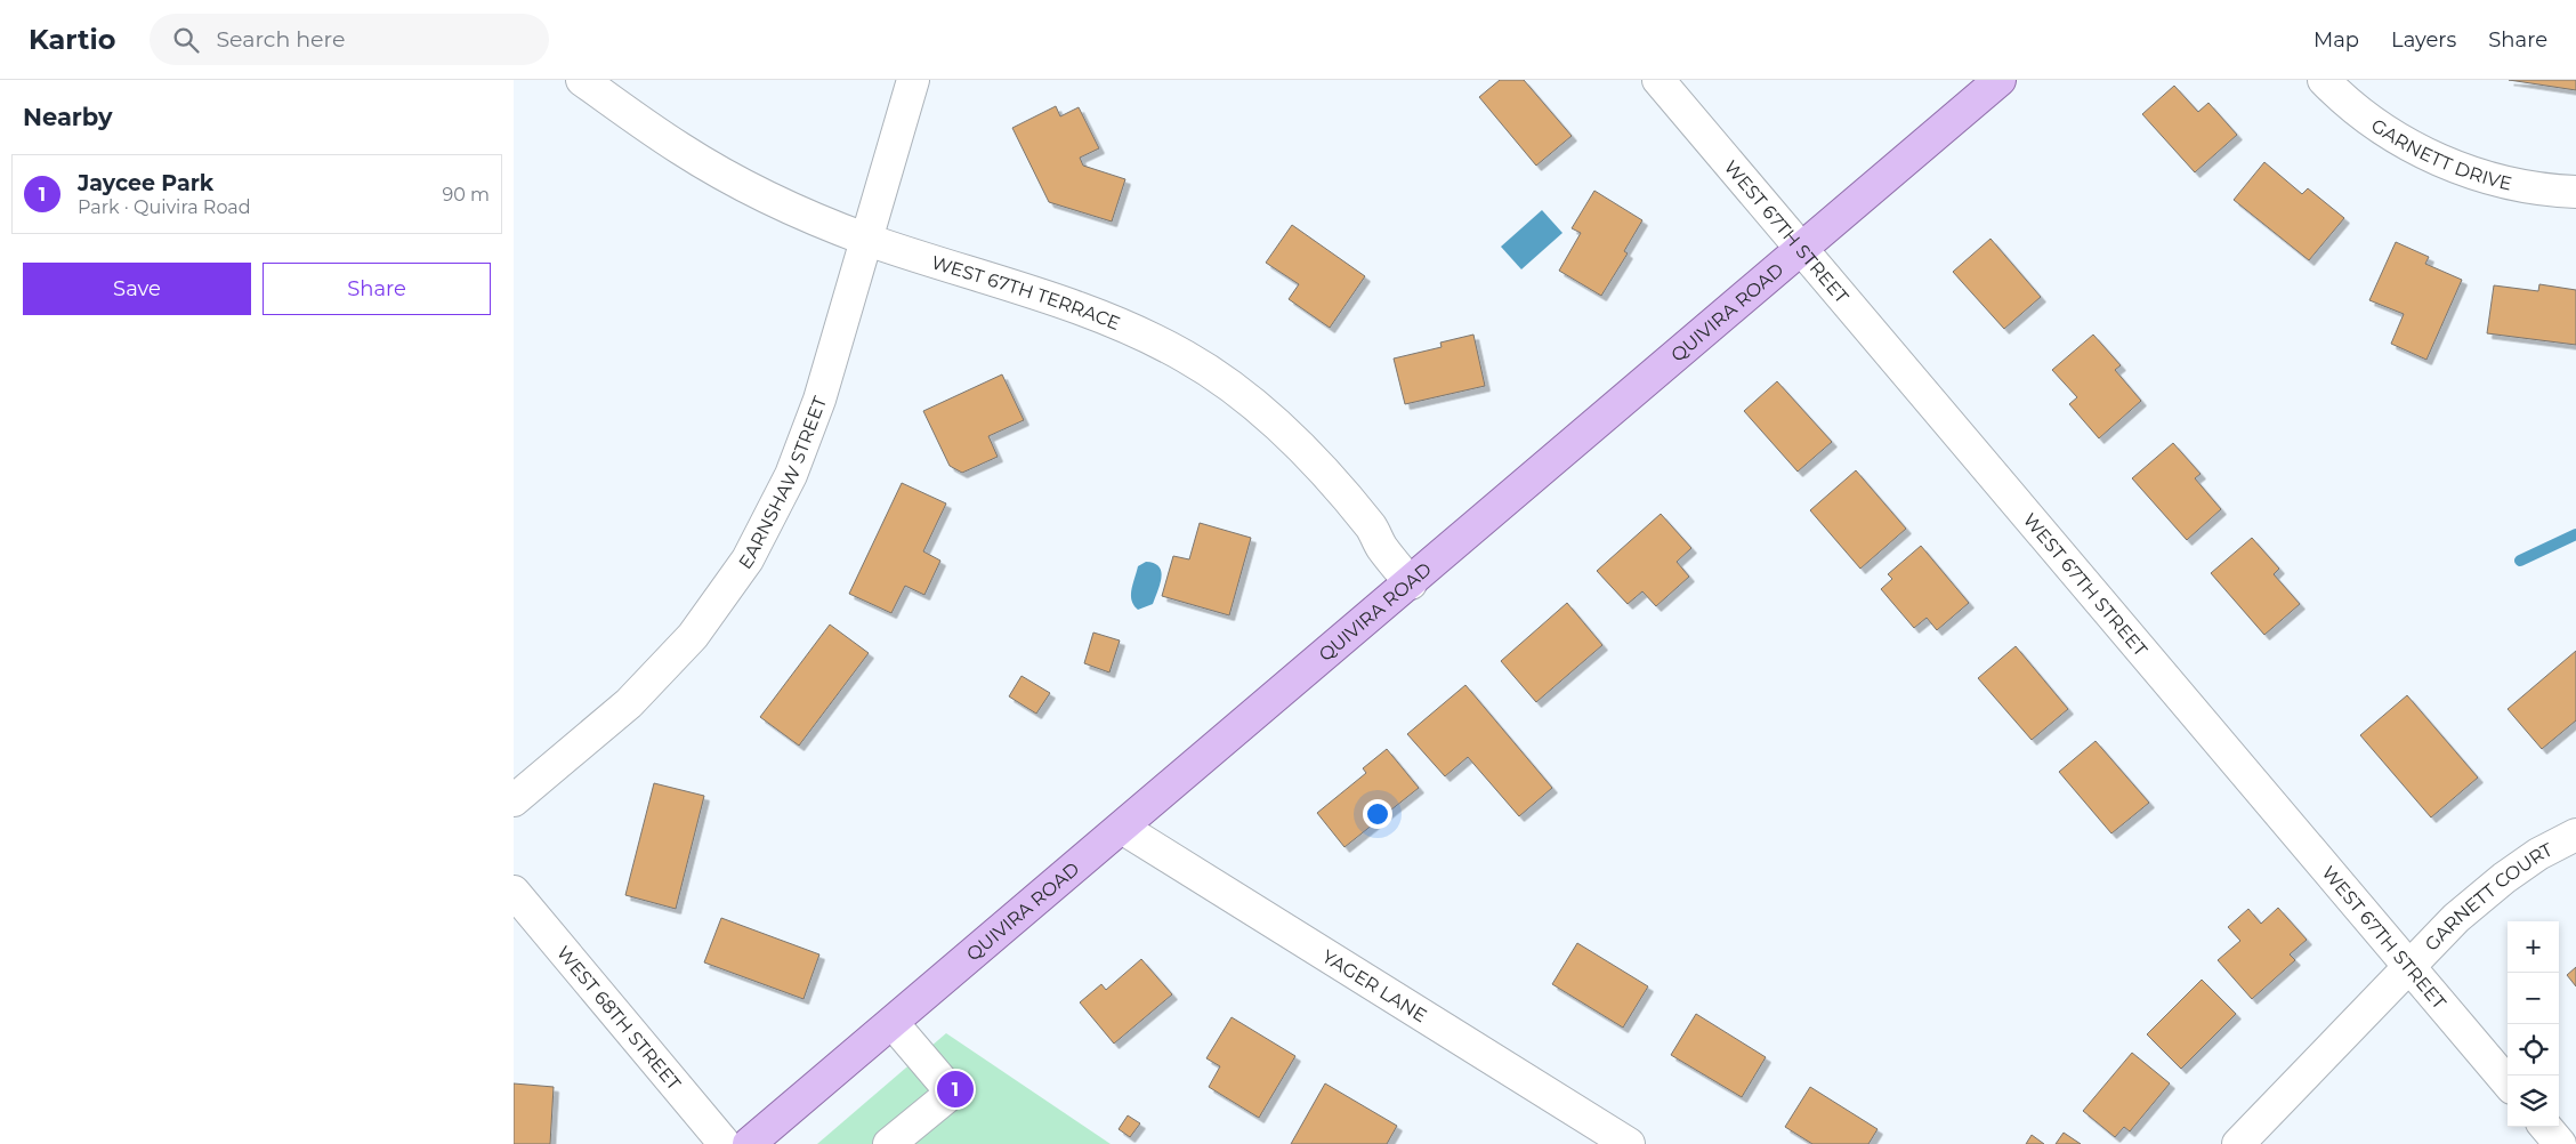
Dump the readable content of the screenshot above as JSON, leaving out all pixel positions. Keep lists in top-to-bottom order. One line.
{"streets":{"main road":["QUIVIRA ROAD"],"street":["GARNETT DRIVE","WEST 67TH STREET","WEST 67TH TERRACE","EARNSHAW STREET","GARNETT COURT","YAGER LANE","WEST 68TH STREET"]},"crossings":[["WEST 67TH STREET","QUIVIRA ROAD"],["WEST 67TH STREET","GARNETT COURT"],["WEST 67TH TERRACE","QUIVIRA ROAD"],["WEST 67TH TERRACE","EARNSHAW STREET"],["QUIVIRA ROAD","YAGER LANE"]],"page":{"header":"Kartio","search":"Search here","nav":["Map","Layers","Share"],"heading":"Nearby","list":[{"mark":"1","name":"Jaycee Park","note":"Park · Quivira Road","value":"90 m"}],"buttons":["Save","Share"],"map_buttons":["+","−"],"pins":"1"}}
